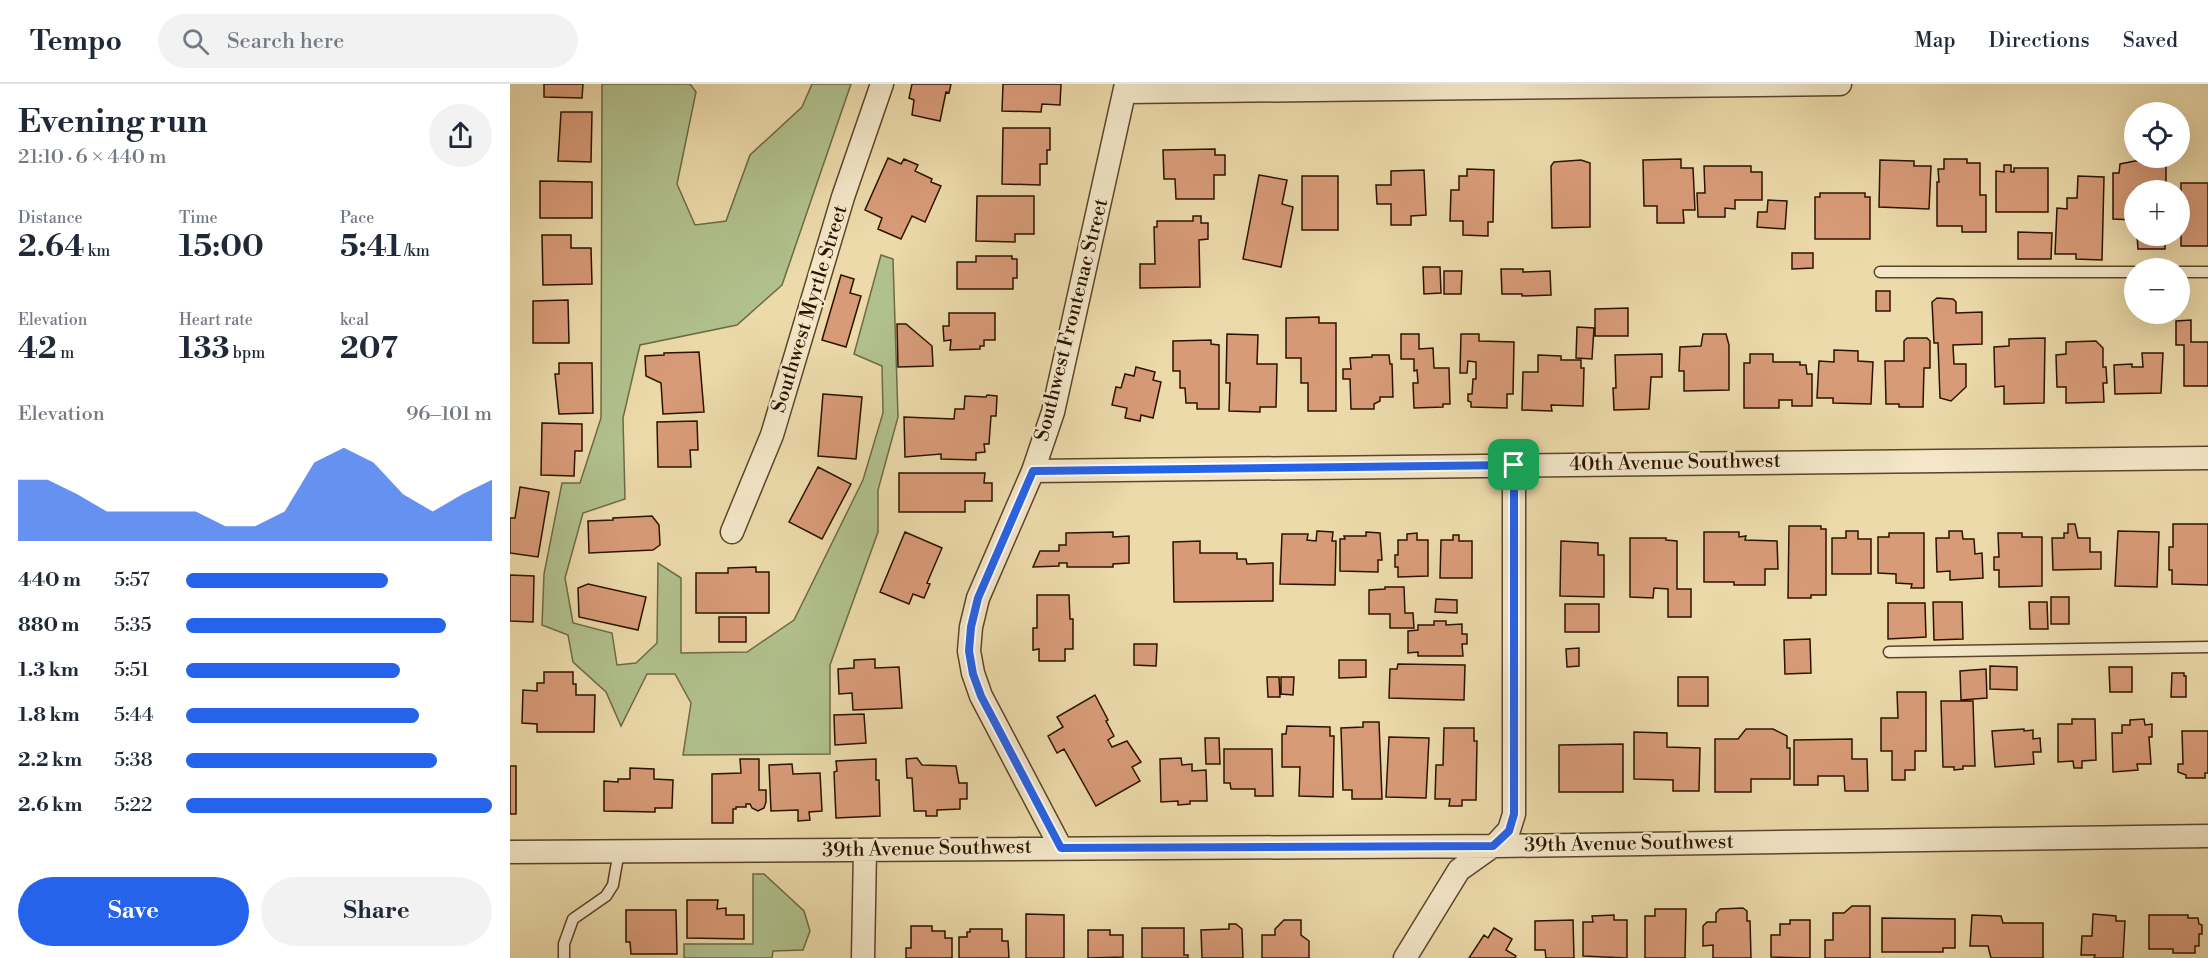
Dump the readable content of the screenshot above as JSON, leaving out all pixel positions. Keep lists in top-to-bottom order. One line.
{"streets":{"street":["Southwest Myrtle Street","Southwest Frontenac Street","40th Avenue Southwest","39th Avenue Southwest"]},"crossings":[["Southwest Frontenac Street","40th Avenue Southwest"],["Southwest Frontenac Street","39th Avenue Southwest"]],"page":{"header":"Tempo","search":"Search here","nav":["Map","Directions","Saved"],"heading":["Evening run","21:10 · 6 × 440 m"],"map_buttons":["+","−"],"stats":[["Distance","2.64 km"],["Time","15:00"],["Pace","5:41 /km"],["Elevation","42 m"],["Heart rate","133 bpm"],["kcal","207"]],"chart":["Elevation","96–101 m"],"list":[{"name":"440 m","note":"5:57"},{"name":"880 m","note":"5:35"},{"name":"1.3 km","note":"5:51"},{"name":"1.8 km","note":"5:44"},{"name":"2.2 km","note":"5:38"},{"name":"2.6 km","note":"5:22"}],"buttons":["Save","Share"]}}
